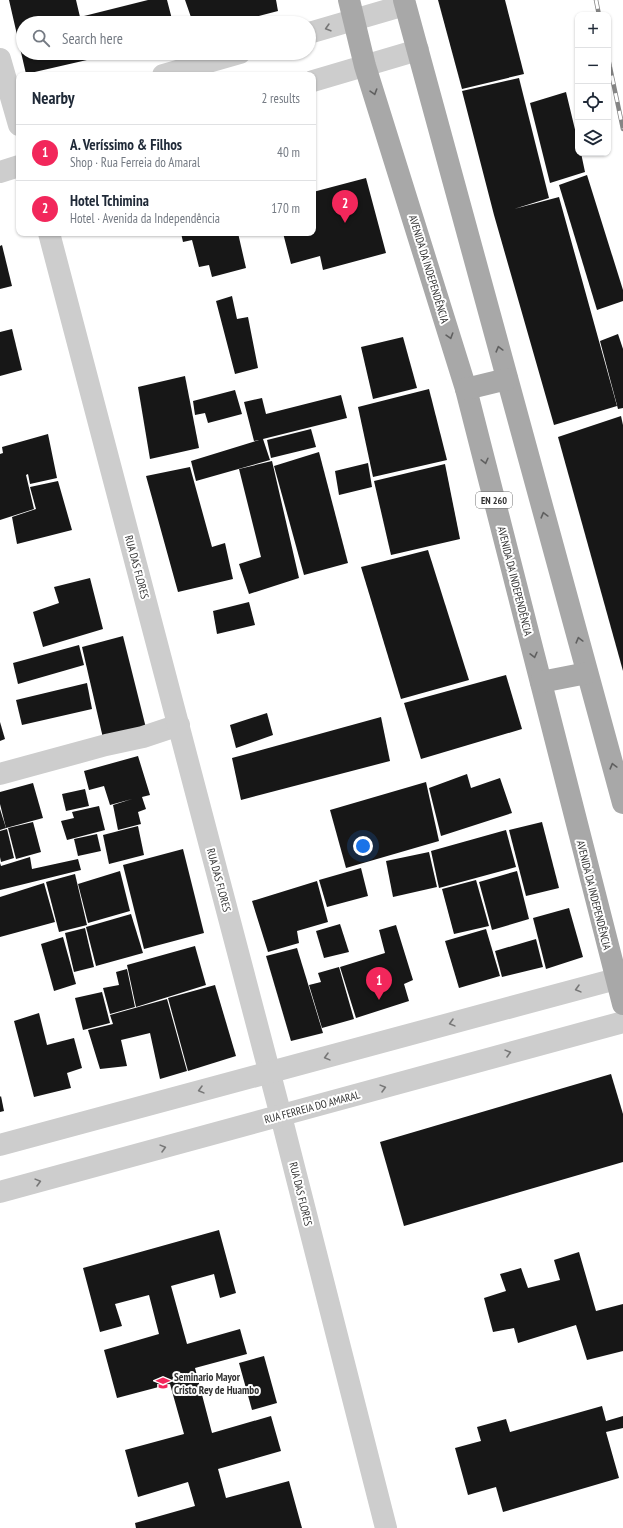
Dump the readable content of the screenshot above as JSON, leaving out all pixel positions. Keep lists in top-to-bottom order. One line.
{"streets":{"main road":["AVENIDA DA INDEPENDÊNCIA","EN 260"],"street":["RUA DAS FLORES","RUA FERREIA DO AMARAL"]},"crossings":[["RUA DAS FLORES","RUA FERREIA DO AMARAL"]],"places":{"school or university":["Seminario Mayor Cristo Rey de Huambo"]},"page":{"map_buttons":["+","−"],"search":"Search here","heading":["Nearby","2 results"],"list":[{"mark":"1","name":"A. Veríssimo & Filhos","note":"Shop · Rua Ferreia do Amaral","value":"40 m"},{"mark":"2","name":"Hotel Tchimina","note":"Hotel · Avenida da Independência","value":"170 m"}],"pins":["2","1"]}}
